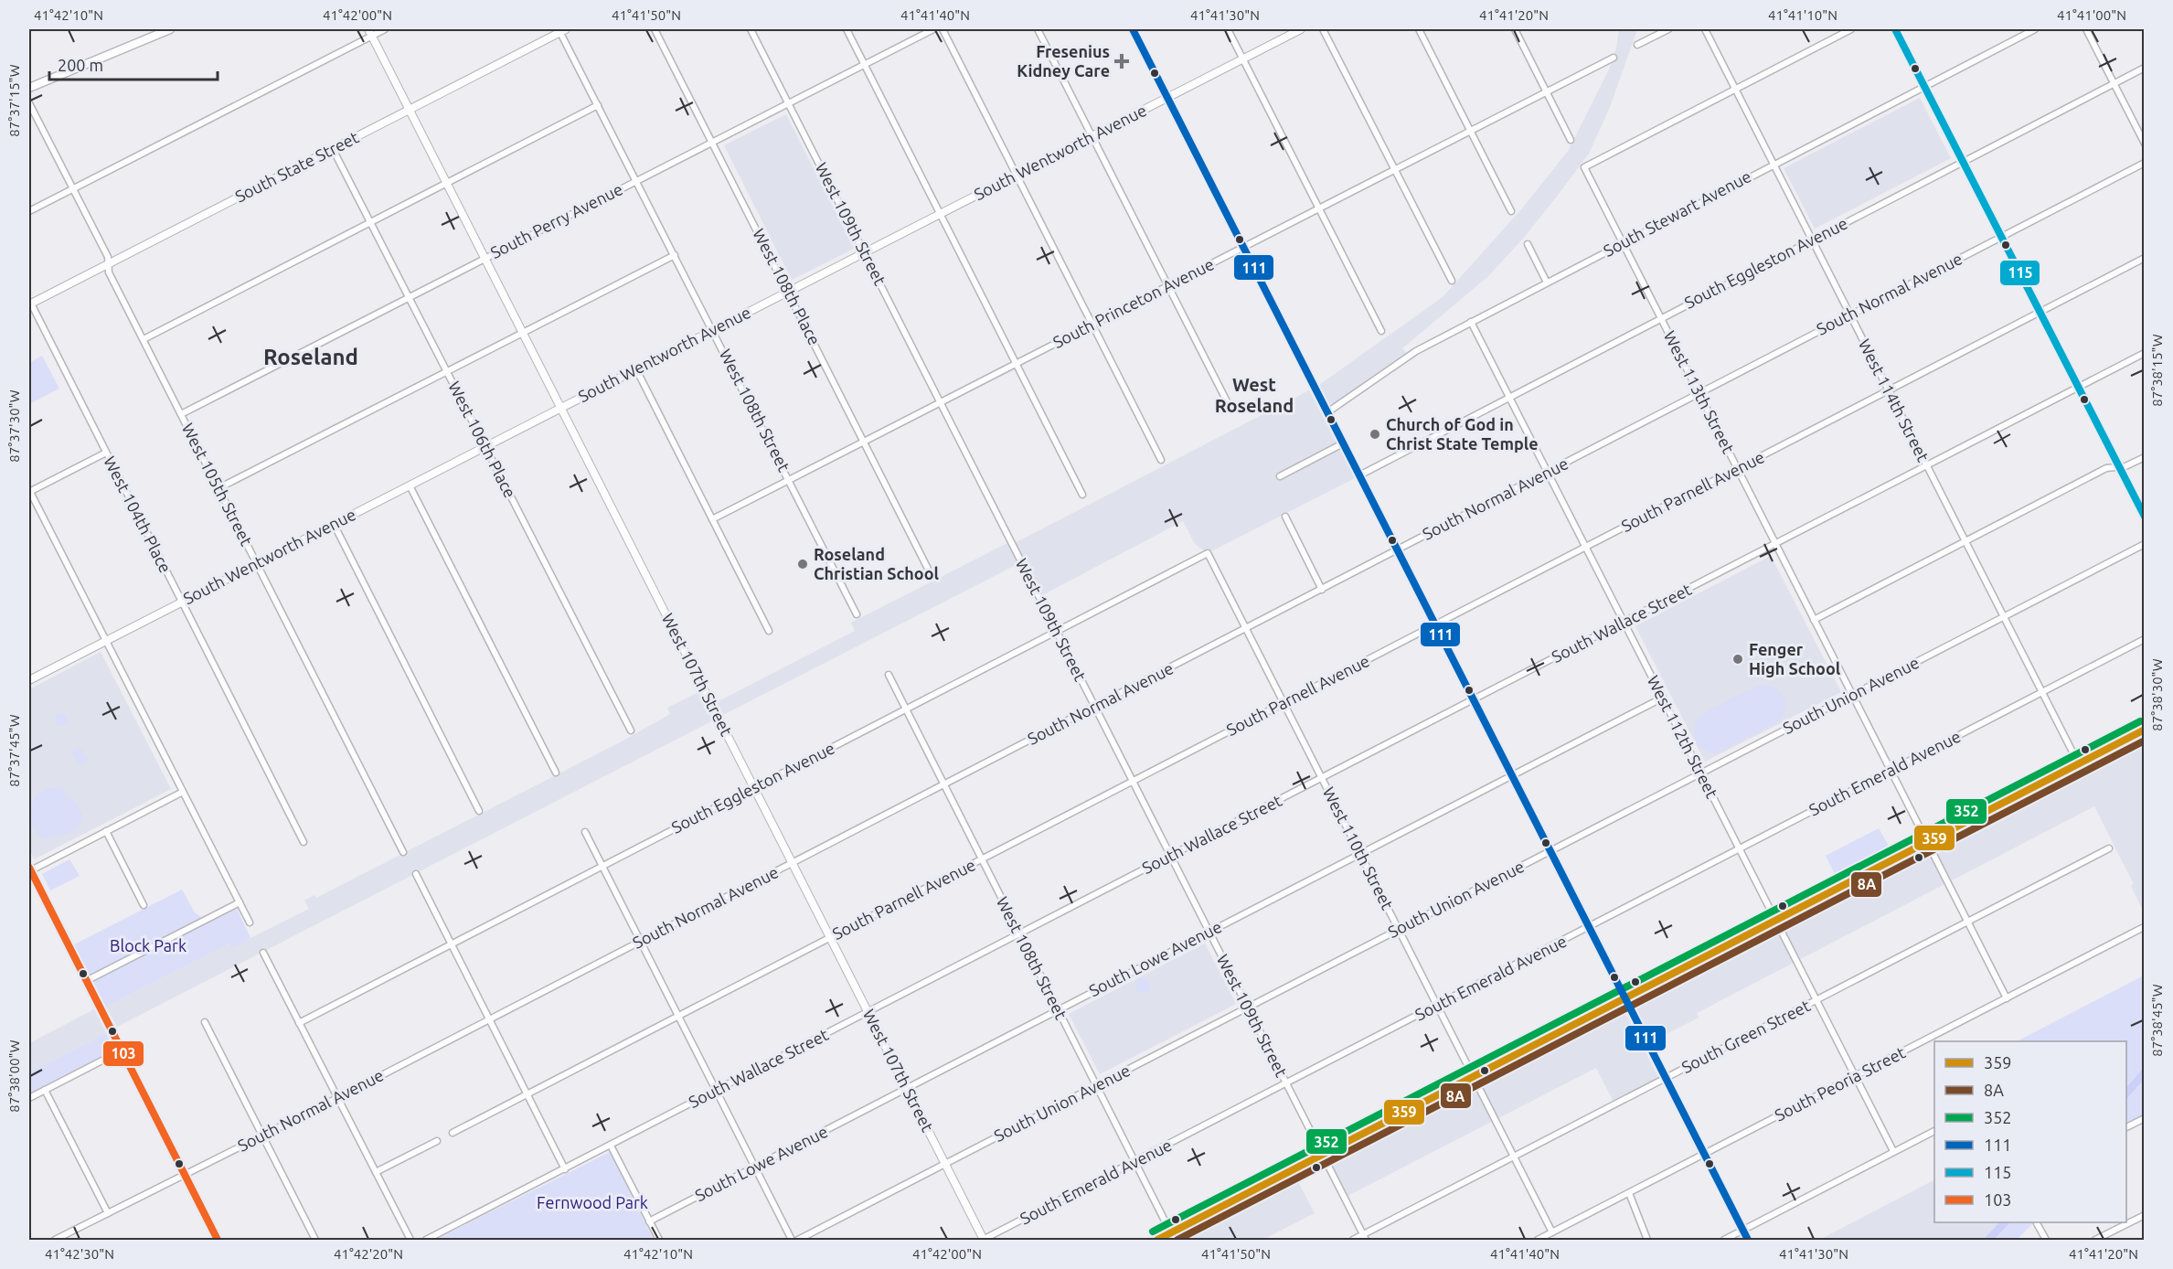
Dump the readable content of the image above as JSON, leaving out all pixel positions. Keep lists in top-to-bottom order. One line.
{"streets":{"street":["South Wentworth Avenue","South State Street","South Stewart Avenue","South Perry Avenue","West 109th Street","South Eggleston Avenue","West 108th Place","South Normal Avenue","South Princeton Avenue","West 113th Street","West 114th Street","West 108th Street","West 106th Place","West 105th Street","South Parnell Avenue","West 104th Place","South Wallace Street","West 107th Street","South Union Avenue","West 112th Street","South Emerald Avenue","West 110th Street","South Lowe Avenue","South Green Street","South Peoria Street"]},"crossings":[["South Wentworth Avenue","West 109th Street"],["South Wentworth Avenue","West 108th Place"],["South Wentworth Avenue","West 108th Street"],["South Wentworth Avenue","West 106th Place"],["South Wentworth Avenue","West 105th Street"],["South Wentworth Avenue","West 104th Place"],["South Wentworth Avenue","West 107th Street"],["South State Street","West 108th Street"],["South State Street","West 106th Place"],["South State Street","West 105th Street"],["South State Street","West 104th Place"],["South State Street","West 107th Street"],["South Stewart Avenue","West 113th Street"],["South Stewart Avenue","West 114th Street"],["South Stewart Avenue","West 112th Street"],["South Perry Avenue","West 109th Street"],["South Perry Avenue","West 108th Place"],["South Perry Avenue","West 108th Street"],["South Perry Avenue","West 106th Place"],["South Perry Avenue","West 105th Street"],["South Perry Avenue","West 107th Street"],["West 109th Street","South Eggleston Avenue"],["West 109th Street","South Normal Avenue"],["West 109th Street","South Princeton Avenue"],["West 109th Street","South Parnell Avenue"],["West 109th Street","South Wallace Street"],["West 109th Street","South Union Avenue"],["West 109th Street","South Emerald Avenue"],["West 109th Street","South Lowe Avenue"],["West 109th Street","South Green Street"],["South Eggleston Avenue","West 113th Street"],["South Eggleston Avenue","West 114th Street"],["South Eggleston Avenue","West 108th Street"],["South Eggleston Avenue","West 107th Street"],["South Eggleston Avenue","West 112th Street"],["South Eggleston Avenue","West 110th Street"],["West 108th Place","South Princeton Avenue"],["South Normal Avenue","West 113th Street"],["South Normal Avenue","West 114th Street"],["South Normal Avenue","West 108th Street"],["South Normal Avenue","West 107th Street"],["South Normal Avenue","West 112th Street"],["South Normal Avenue","West 110th Street"],["South Princeton Avenue","West 108th Street"],["West 113th Street","West 114th Street"],["West 113th Street","South Parnell Avenue"],["West 113th Street","South Wallace Street"],["West 113th Street","South Union Avenue"],["West 113th Street","South Emerald Avenue"],["West 113th Street","South Green Street"],["West 113th Street","South Peoria Street"],["West 114th Street","South Parnell Avenue"],["West 114th Street","South Wallace Street"],["West 114th Street","South Union Avenue"],["West 114th Street","South Emerald Avenue"],["West 108th Street","South Parnell Avenue"],["West 108th Street","South Wallace Street"],["West 108th Street","South Union Avenue"],["West 108th Street","South Emerald Avenue"],["West 108th Street","South Lowe Avenue"],["South Parnell Avenue","West 107th Street"],["South Parnell Avenue","West 112th Street"],["South Parnell Avenue","West 110th Street"],["South Wallace Street","West 107th Street"],["South Wallace Street","West 112th Street"],["South Wallace Street","West 110th Street"],["West 107th Street","South Union Avenue"],["West 107th Street","South Emerald Avenue"],["West 107th Street","South Lowe Avenue"],["South Union Avenue","West 112th Street"],["South Union Avenue","West 110th Street"],["West 112th Street","South Emerald Avenue"],["West 112th Street","South Lowe Avenue"],["West 112th Street","South Green Street"],["West 112th Street","South Peoria Street"],["South Emerald Avenue","West 110th Street"],["West 110th Street","South Lowe Avenue"],["West 110th Street","South Green Street"],["West 110th Street","South Peoria Street"]],"districts":["Roseland","West Roseland"],"parks":["Block Park","Fernwood Park"],"places":{"health":["Fresenius Kidney Care"],"other":["Church of God in Christ State Temple","Roseland Christian School","Fenger High School"]},"lines":["transit line 111","transit line 115","transit line 352","transit line 359","transit line 8A","transit line 103"],"legend":["359","8A","352","111","115","103"],"scale_bar":"200 m","coordinates":["41°42'10\"N","41°42'00\"N","41°41'50\"N","41°41'40\"N","41°41'30\"N","41°41'20\"N","41°41'10\"N","41°41'00\"N","87°37'15\"W","87°38'15\"W","87°37'30\"W","87°38'30\"W","87°37'45\"W","87°38'45\"W","87°38'00\"W","41°42'30\"N","41°42'20\"N"]}
